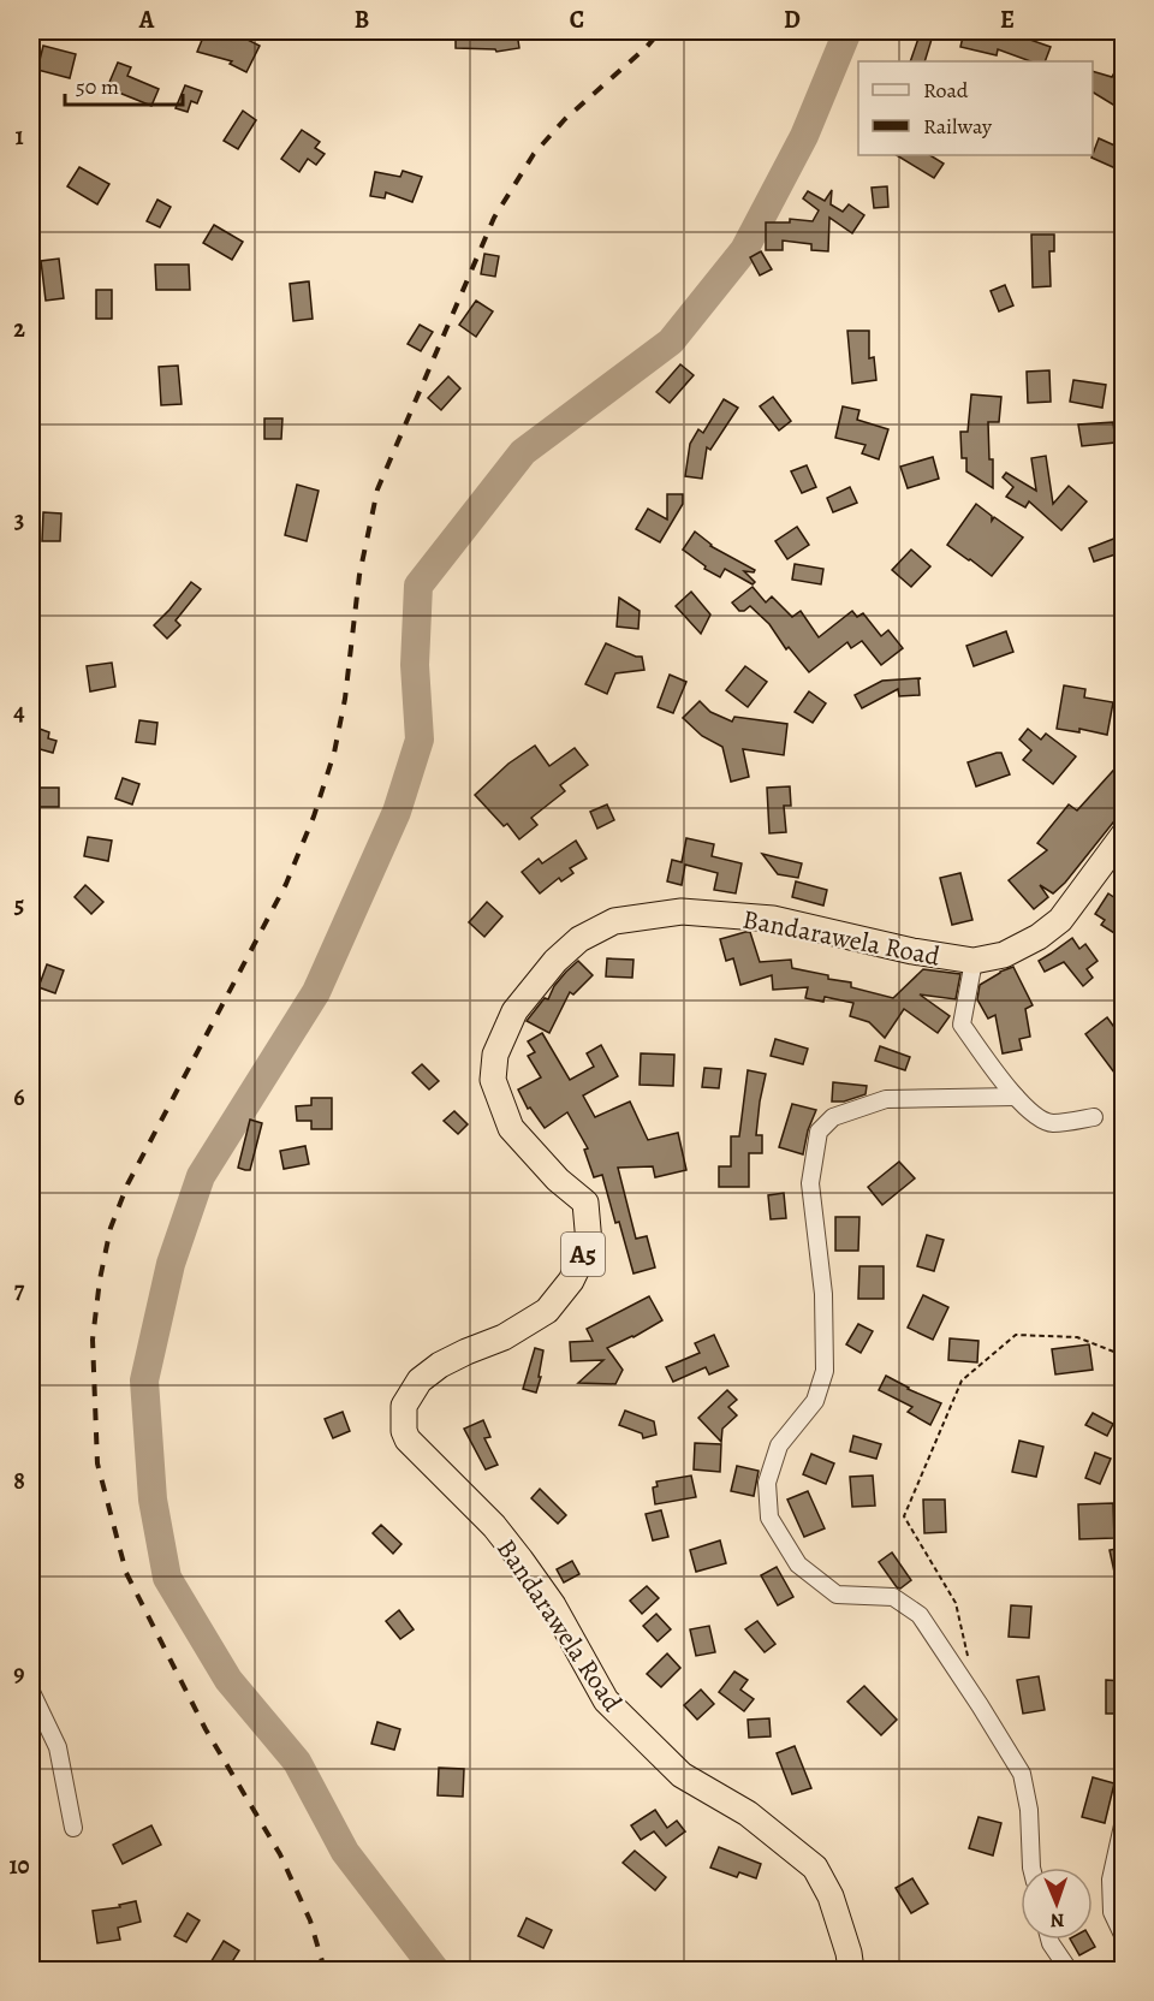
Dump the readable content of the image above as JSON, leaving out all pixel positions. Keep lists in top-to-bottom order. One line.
{"streets":{"highway":["Bandarawela Road","A5"]},"legend":["Road","Railway"],"scale_bar":"50 m","north":"bottom","grid":{"columns":["A","B","C","D","E"],"rows":["1","2","3","4","5","6","7","8","9","10"]}}
